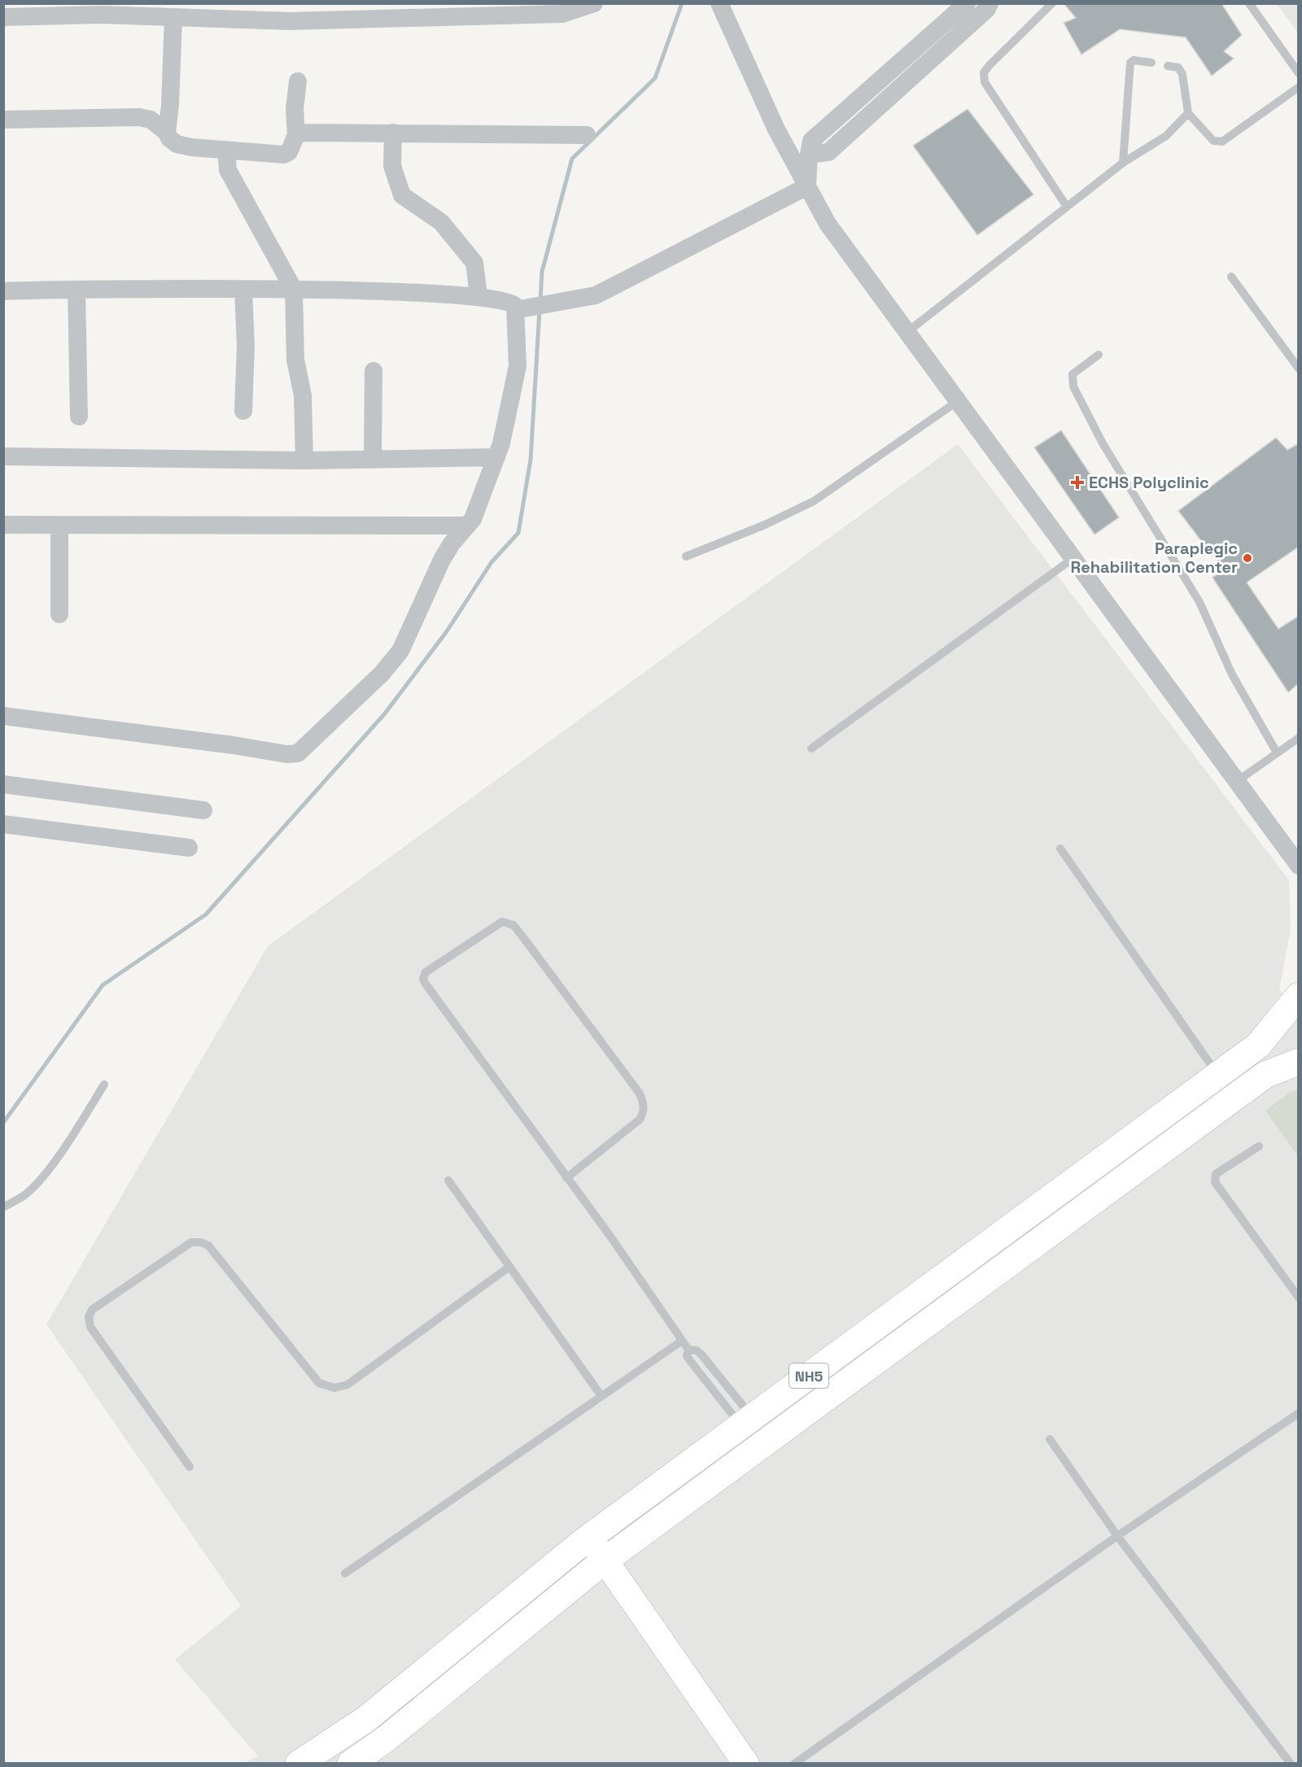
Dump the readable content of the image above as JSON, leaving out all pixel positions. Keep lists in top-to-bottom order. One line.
{"streets":{"highway":["NH5"]},"places":{"health":["ECHS Polyclinic"],"other":["Paraplegic Rehabilitation Center"]}}
